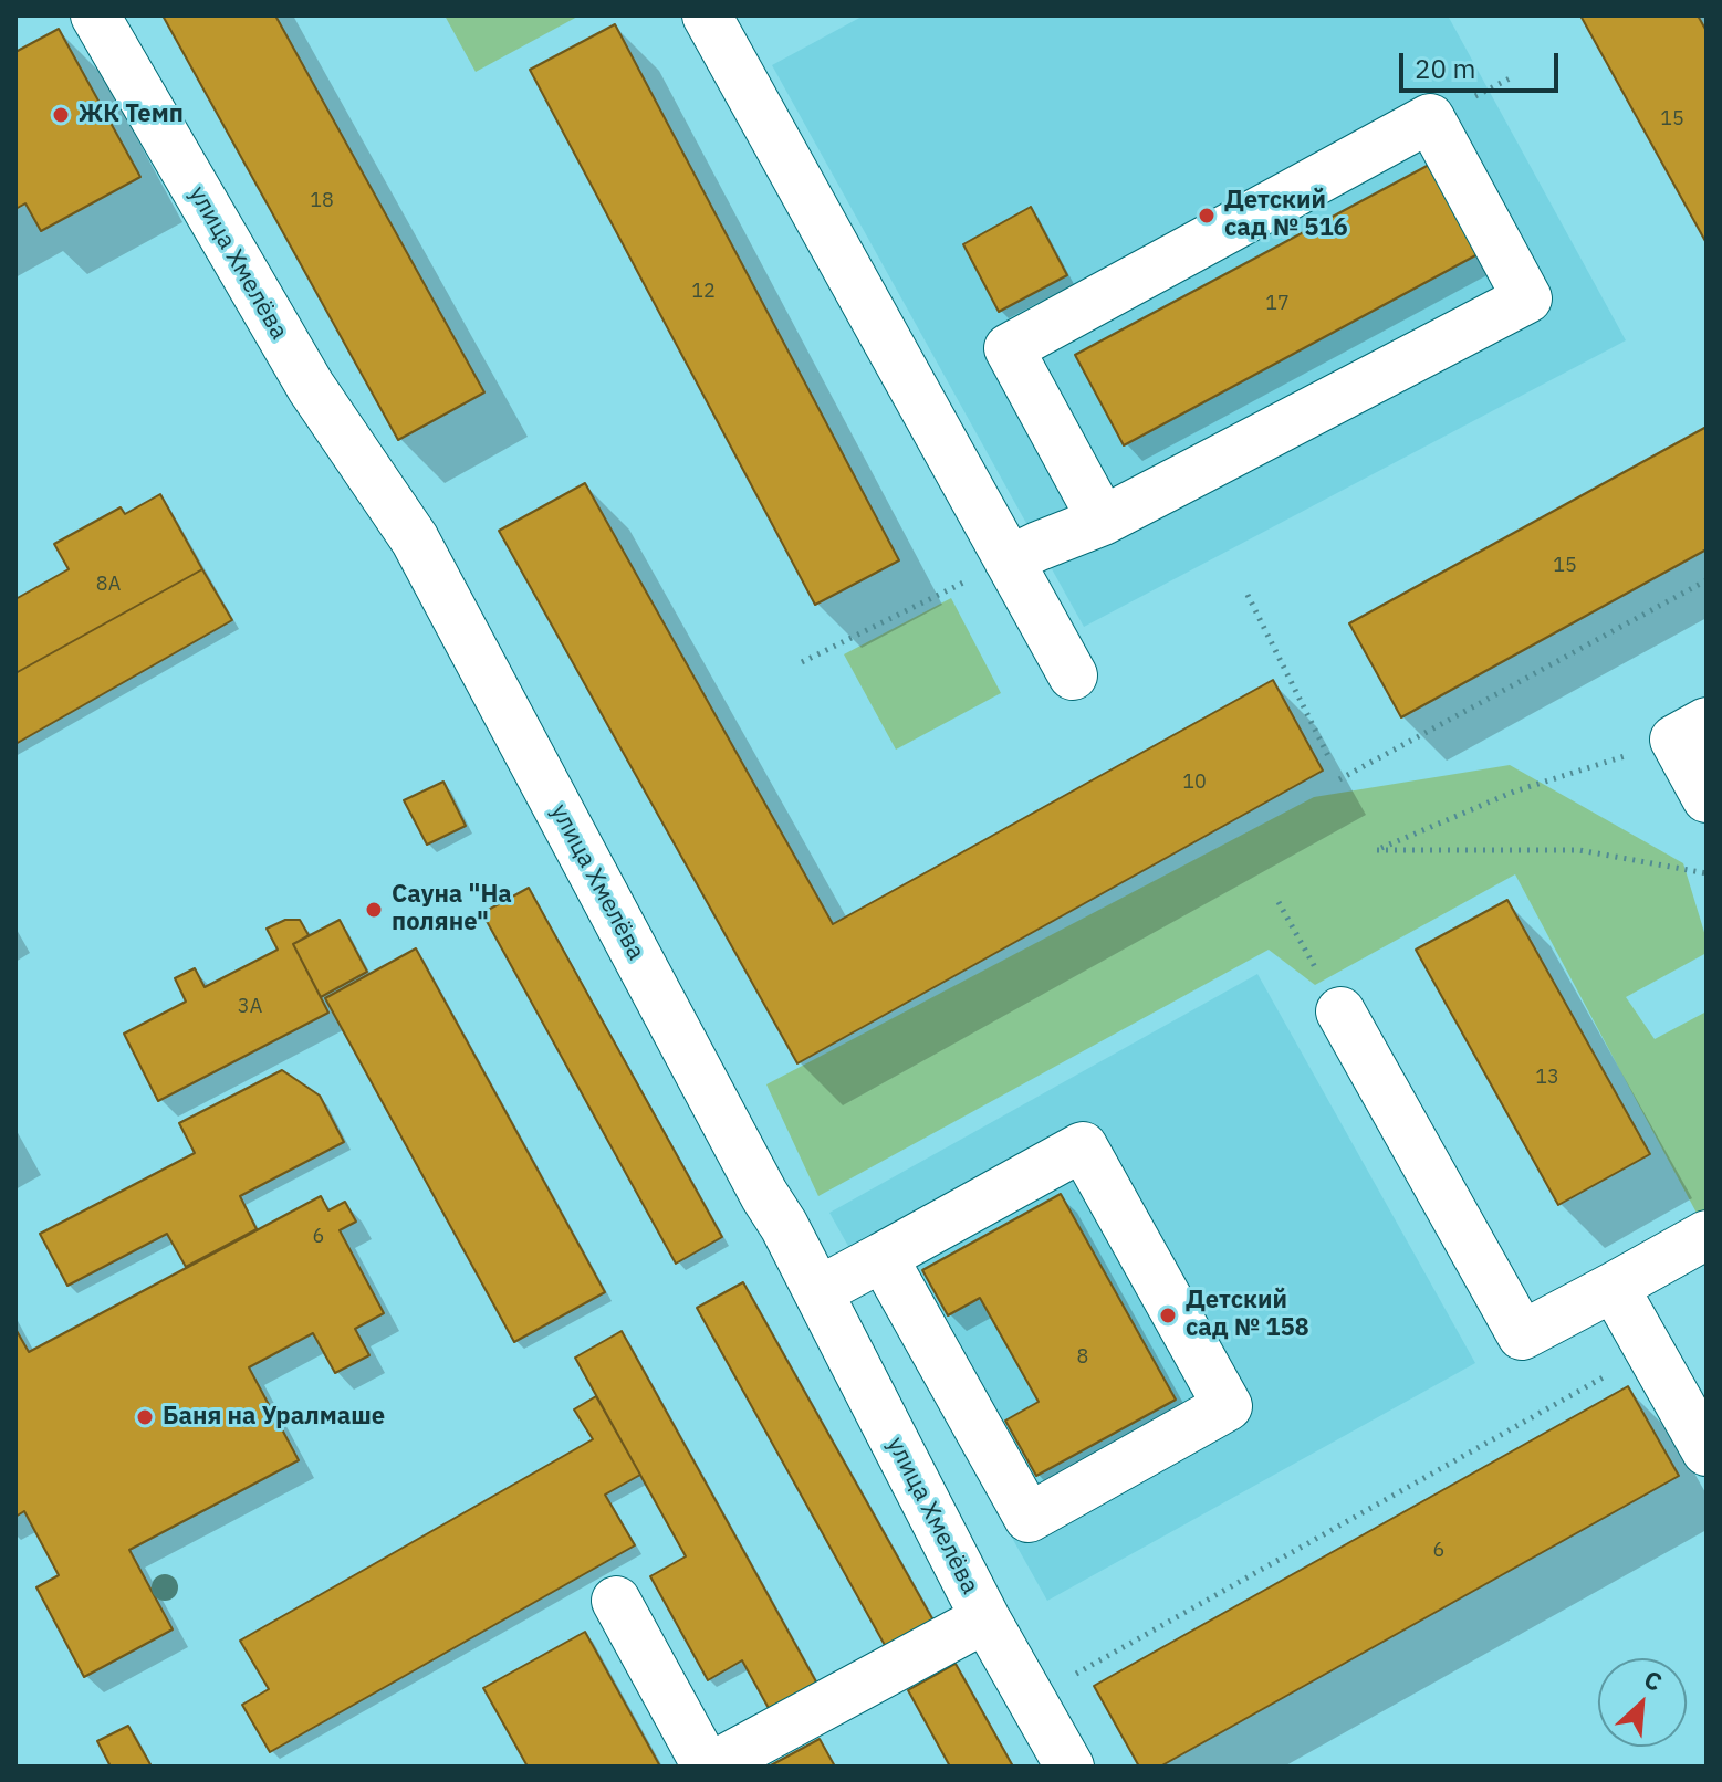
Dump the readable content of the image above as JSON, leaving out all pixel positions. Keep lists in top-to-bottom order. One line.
{"streets":{"street":["улица Хмелёва"]},"places":["ЖК Темп","Детский сад № 516","Сауна \"На поляне\"","Детский сад № 158","Баня на Уралмаше"],"house_numbers":["15","18","12","17","15","8А","10","3А","13","6","8","6"],"scale_bar":"20 m","north":"top right"}
